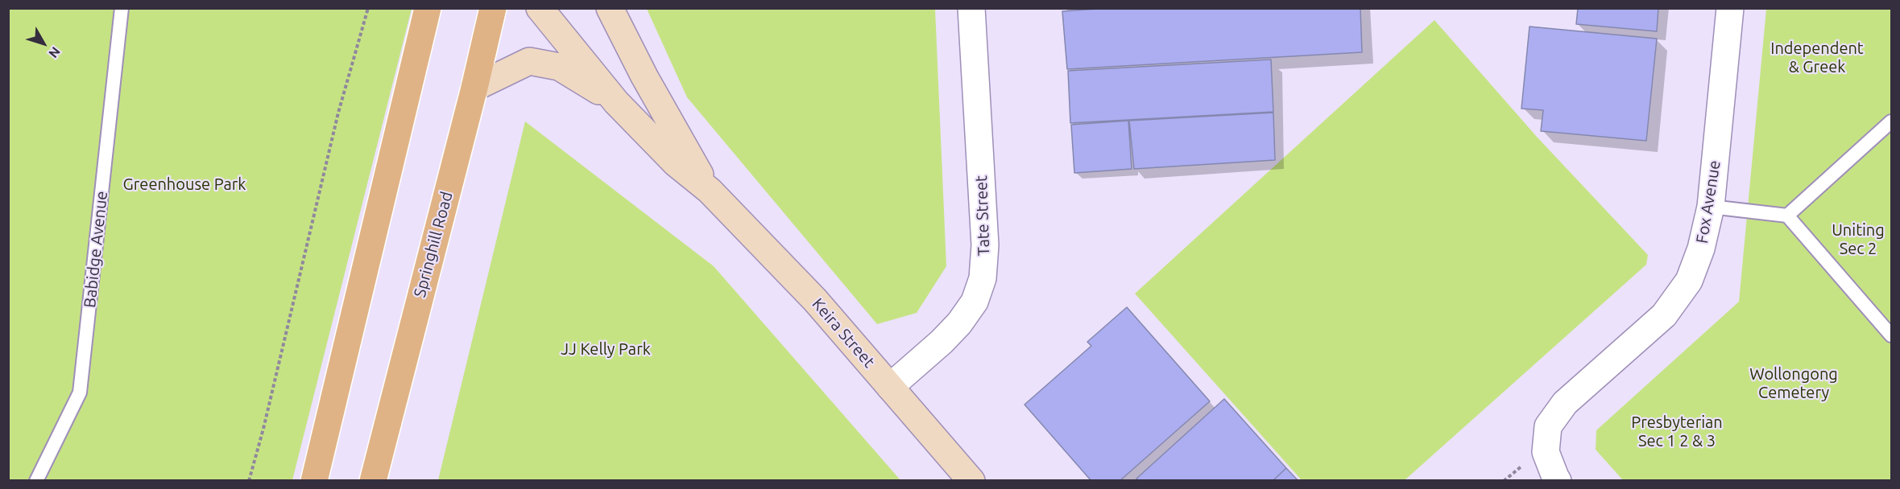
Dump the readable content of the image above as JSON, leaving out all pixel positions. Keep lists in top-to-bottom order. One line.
{"streets":{"main road":["Springhill Road","Keira Street"],"street":["Fox Avenue","Tate Street"],"lane":["Babidge Avenue"]},"crossings":[["Tate Street","Keira Street"],["Springhill Road","Keira Street"]],"parks":["Independent & Greek","Greenhouse Park","Uniting Sec 2","JJ Kelly Park","Wollongong Cemetery","Presbyterian Sec 1 2 & 3"],"north":"bottom right"}
